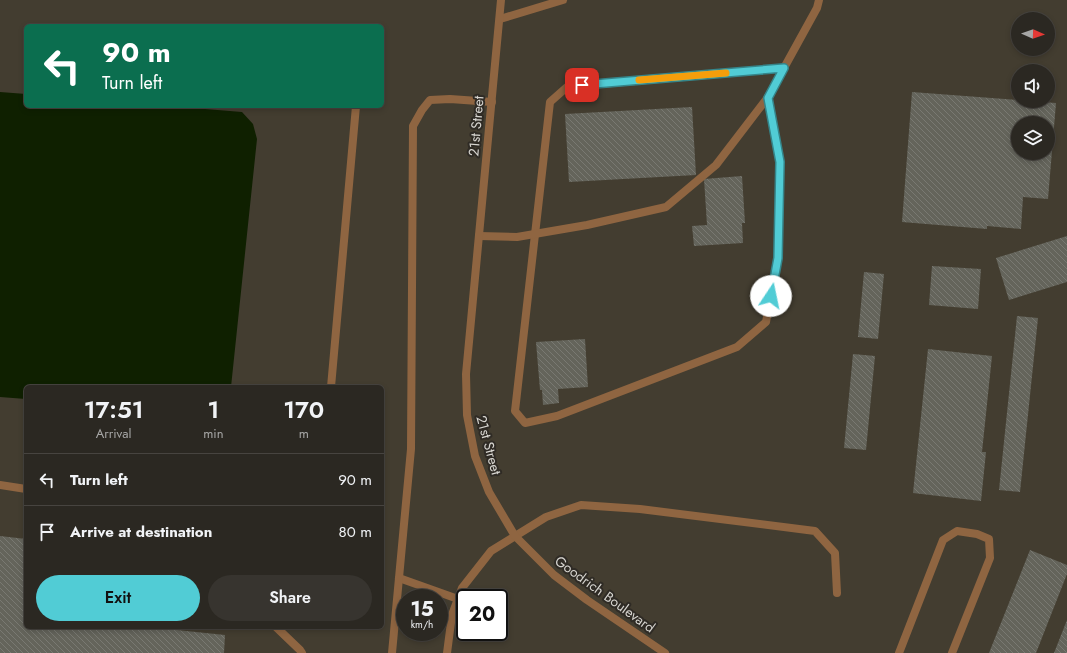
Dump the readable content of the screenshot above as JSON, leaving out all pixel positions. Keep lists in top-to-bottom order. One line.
{"streets":{"street":["21st Street","Goodrich Boulevard"]},"crossings":[["21st Street","Goodrich Boulevard"]],"north":"right","page":{"turn":["90 m","Turn left"],"eta":["17:51","Arrival","1","min","170","m"],"list":[{"name":"Turn left","value":"90 m"},{"name":"Arrive at destination","value":"80 m"}],"buttons":["Exit","Share"],"speed":"15 km/h","limit":"20"}}
